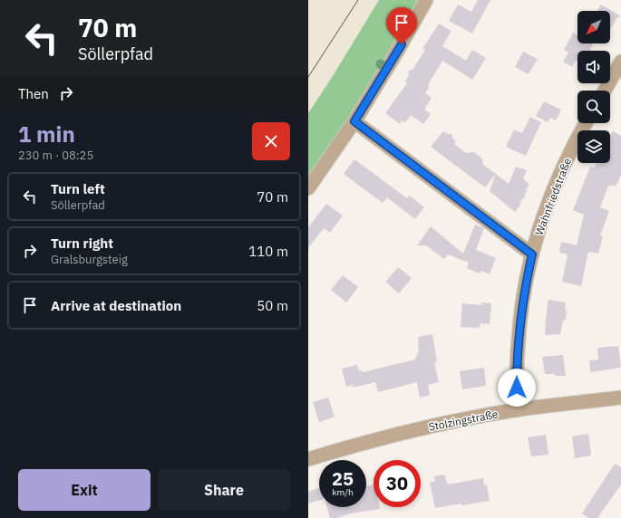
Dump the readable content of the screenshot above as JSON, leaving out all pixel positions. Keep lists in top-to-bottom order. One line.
{"streets":{"street":["Wahnfriedstraße","Stolzingstraße"]},"crossings":[["Wahnfriedstraße","Stolzingstraße"]],"north":"bottom left","page":{"turn":["70 m","Söllerpfad"],"then":"Then","heading":["1 min","230 m · 08:25"],"list":[{"name":"Turn left","note":"Söllerpfad","value":"70 m"},{"name":"Turn right","note":"Gralsburgsteig","value":"110 m"},{"name":"Arrive at destination","value":"50 m"}],"speed":"25 km/h","limit":"30","buttons":["Exit","Share"]}}
